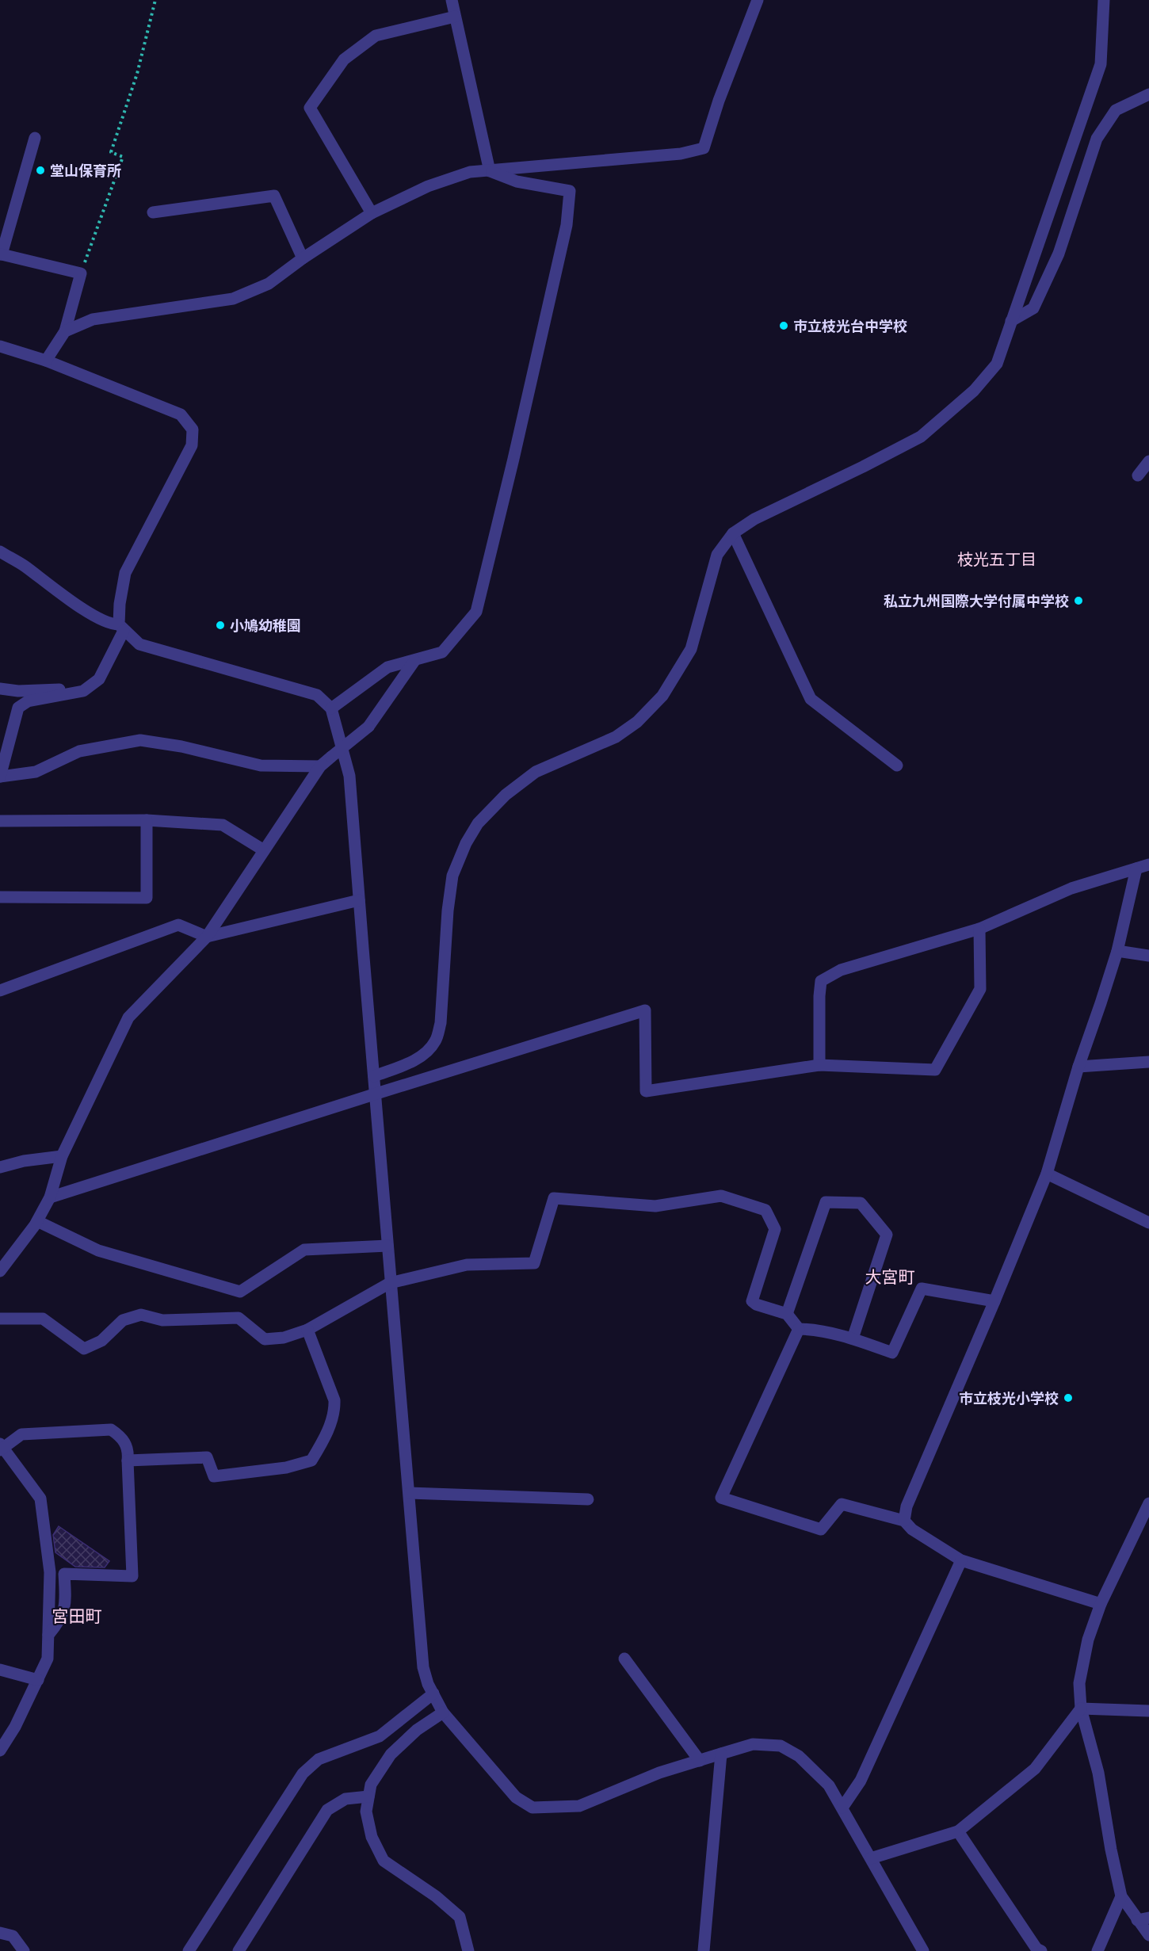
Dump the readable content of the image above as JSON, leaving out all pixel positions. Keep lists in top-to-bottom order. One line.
{"districts":["枝光五丁目","大宮町","宮田町"],"places":["堂山保育所","市立枝光台中学校","私立九州国際大学付属中学校","小鳩幼稚園","市立枝光小学校"]}
